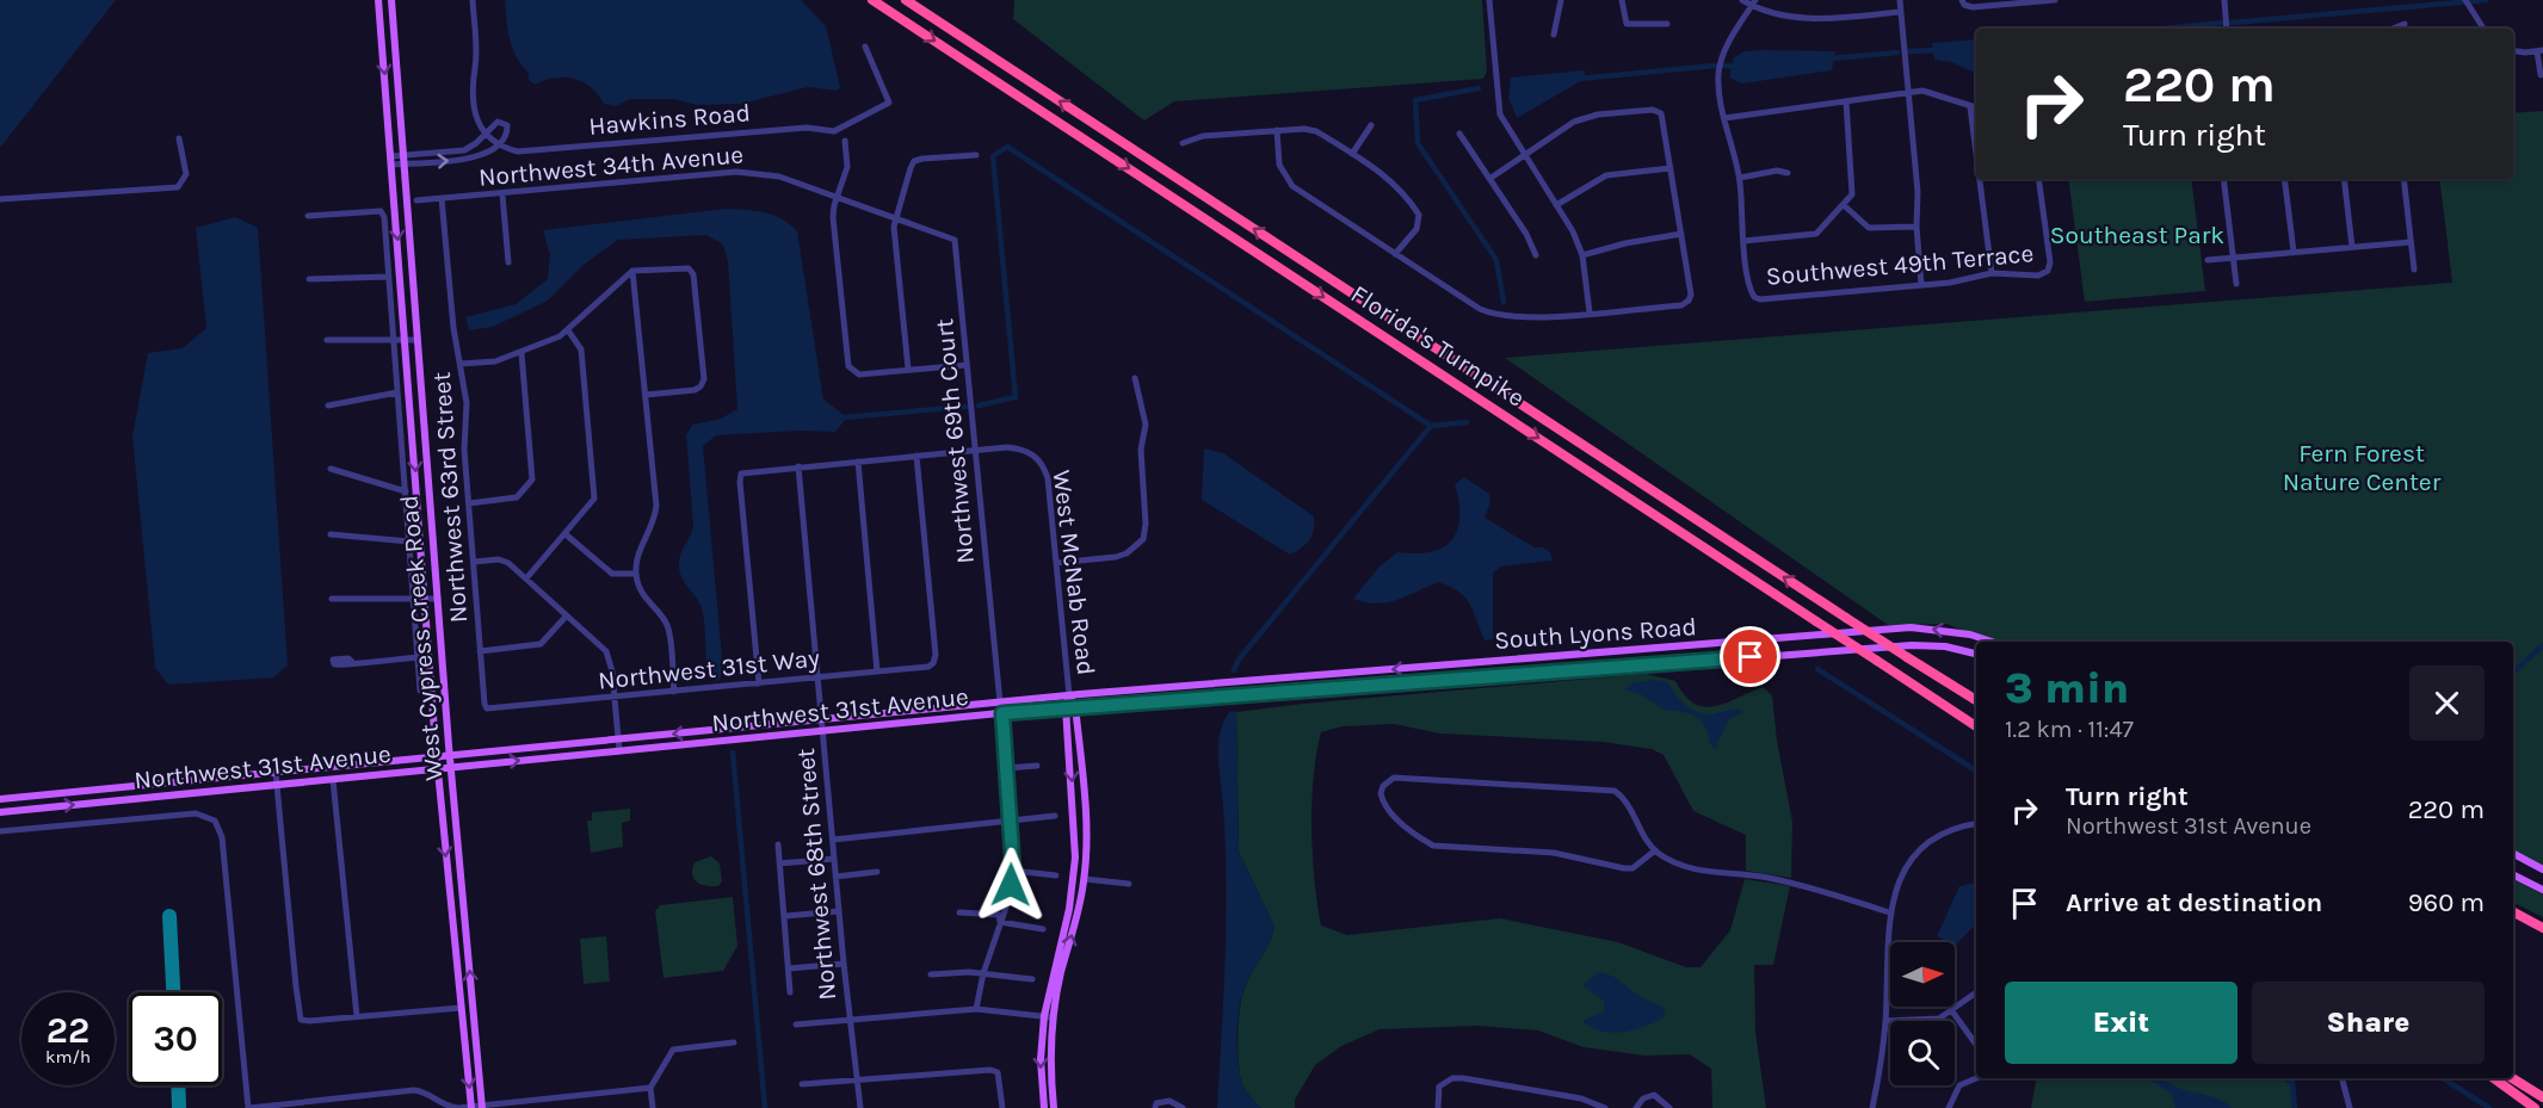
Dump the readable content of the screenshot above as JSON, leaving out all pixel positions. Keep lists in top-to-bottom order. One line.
{"streets":{"highway":["Florida's Turnpike"],"main road":["West McNab Road","South Lyons Road","West Cypress Creek Road","Northwest 31st Avenue"],"street":["Hawkins Road","Northwest 34th Avenue","Southwest 49th Terrace","Northwest 69th Court","Northwest 63rd Street","Northwest 31st Way","Northwest 68th Street"]},"crossings":[["Northwest 34th Avenue","Northwest 69th Court"],["Northwest 34th Avenue","Northwest 63rd Street"],["Northwest 69th Court","West McNab Road"],["Northwest 69th Court","Northwest 31st Avenue"],["Northwest 63rd Street","Northwest 31st Way"],["West McNab Road","Northwest 31st Avenue"],["South Lyons Road","Northwest 31st Avenue"],["West Cypress Creek Road","Northwest 31st Avenue"],["Northwest 31st Way","Northwest 68th Street"],["Northwest 31st Avenue","Northwest 68th Street"]],"one_way":["South Lyons Road"],"parks":["Southeast Park","Fern Forest Nature Center"],"north":"right","page":{"turn":["220 m","Turn right"],"heading":["3 min","1.2 km · 11:47"],"list":[{"name":"Turn right","note":"Northwest 31st Avenue","value":"220 m"},{"name":"Arrive at destination","value":"960 m"}],"buttons":["Exit","Share"],"speed":"22 km/h","limit":"30"}}
